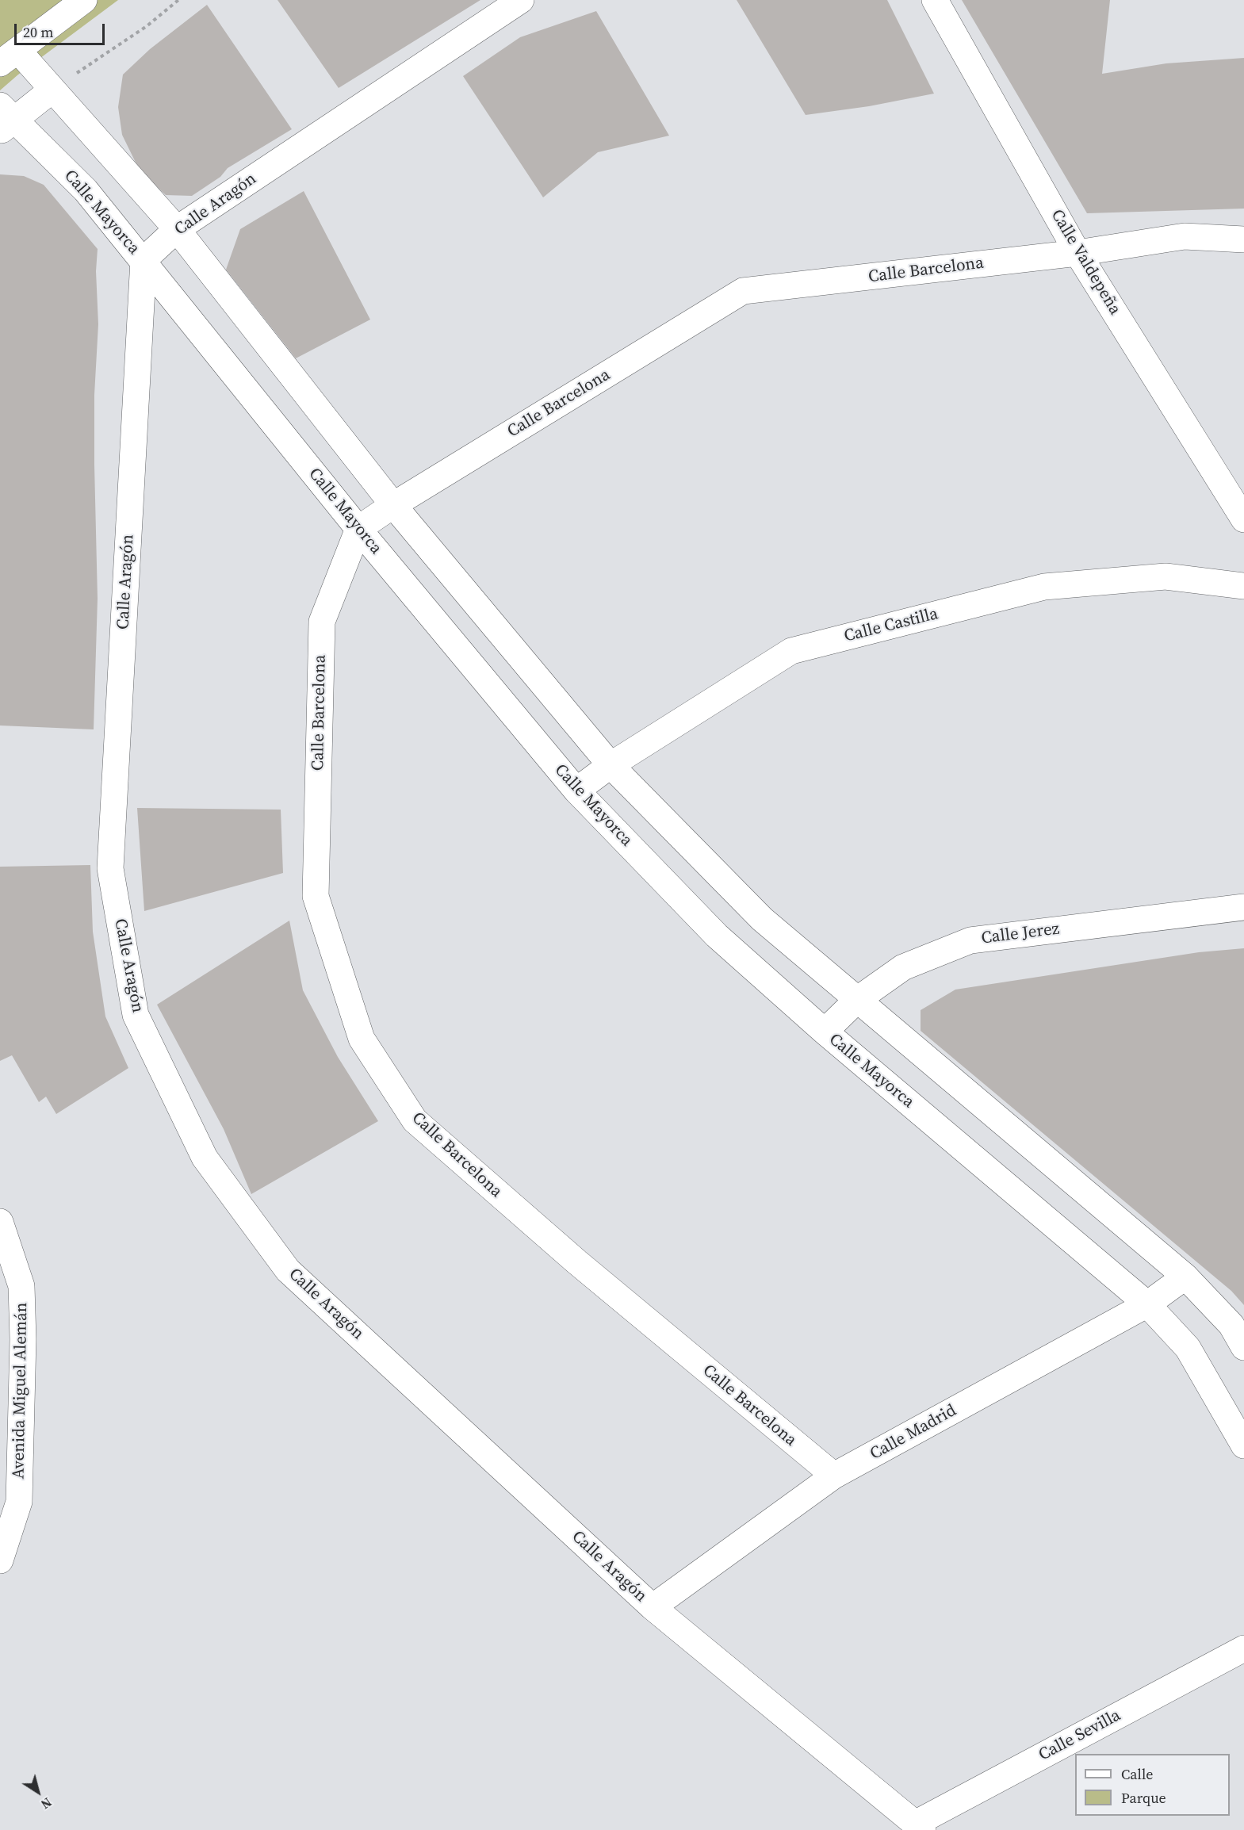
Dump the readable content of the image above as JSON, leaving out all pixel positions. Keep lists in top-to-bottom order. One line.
{"streets":{"street":["Calle Aragón","Calle Mayorca","Calle Valdepeña","Calle Barcelona","Calle Castilla","Calle Jerez","Avenida Miguel Alemán","Calle Madrid","Calle Sevilla"]},"crossings":[["Calle Aragón","Calle Mayorca"],["Calle Aragón","Calle Madrid"],["Calle Aragón","Calle Sevilla"],["Calle Mayorca","Calle Barcelona"],["Calle Mayorca","Calle Castilla"],["Calle Mayorca","Calle Jerez"],["Calle Mayorca","Calle Madrid"],["Calle Valdepeña","Calle Barcelona"],["Calle Barcelona","Calle Madrid"]],"legend":["Calle","Parque"],"scale_bar":"20 m","north":"bottom right"}
